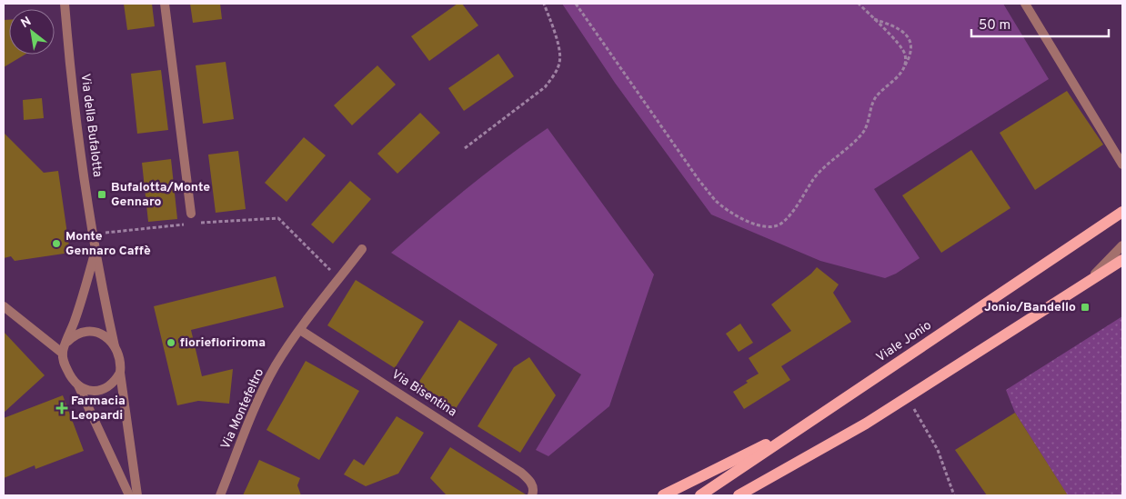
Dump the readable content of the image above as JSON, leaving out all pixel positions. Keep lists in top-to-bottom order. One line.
{"streets":{"main road":["Viale Jonio"],"street":["Via della Bufalotta","Via Bisentina","Via Montefeltro"]},"crossings":[["Via Bisentina","Via Montefeltro"]],"places":{"transit":["Bufalotta/Monte Gennaro","Jonio/Bandello"],"other":["Monte Gennaro Caffè","fioriefioriroma"],"health":["Farmacia Leopardi"]},"scale_bar":"50 m","north":"top left"}
